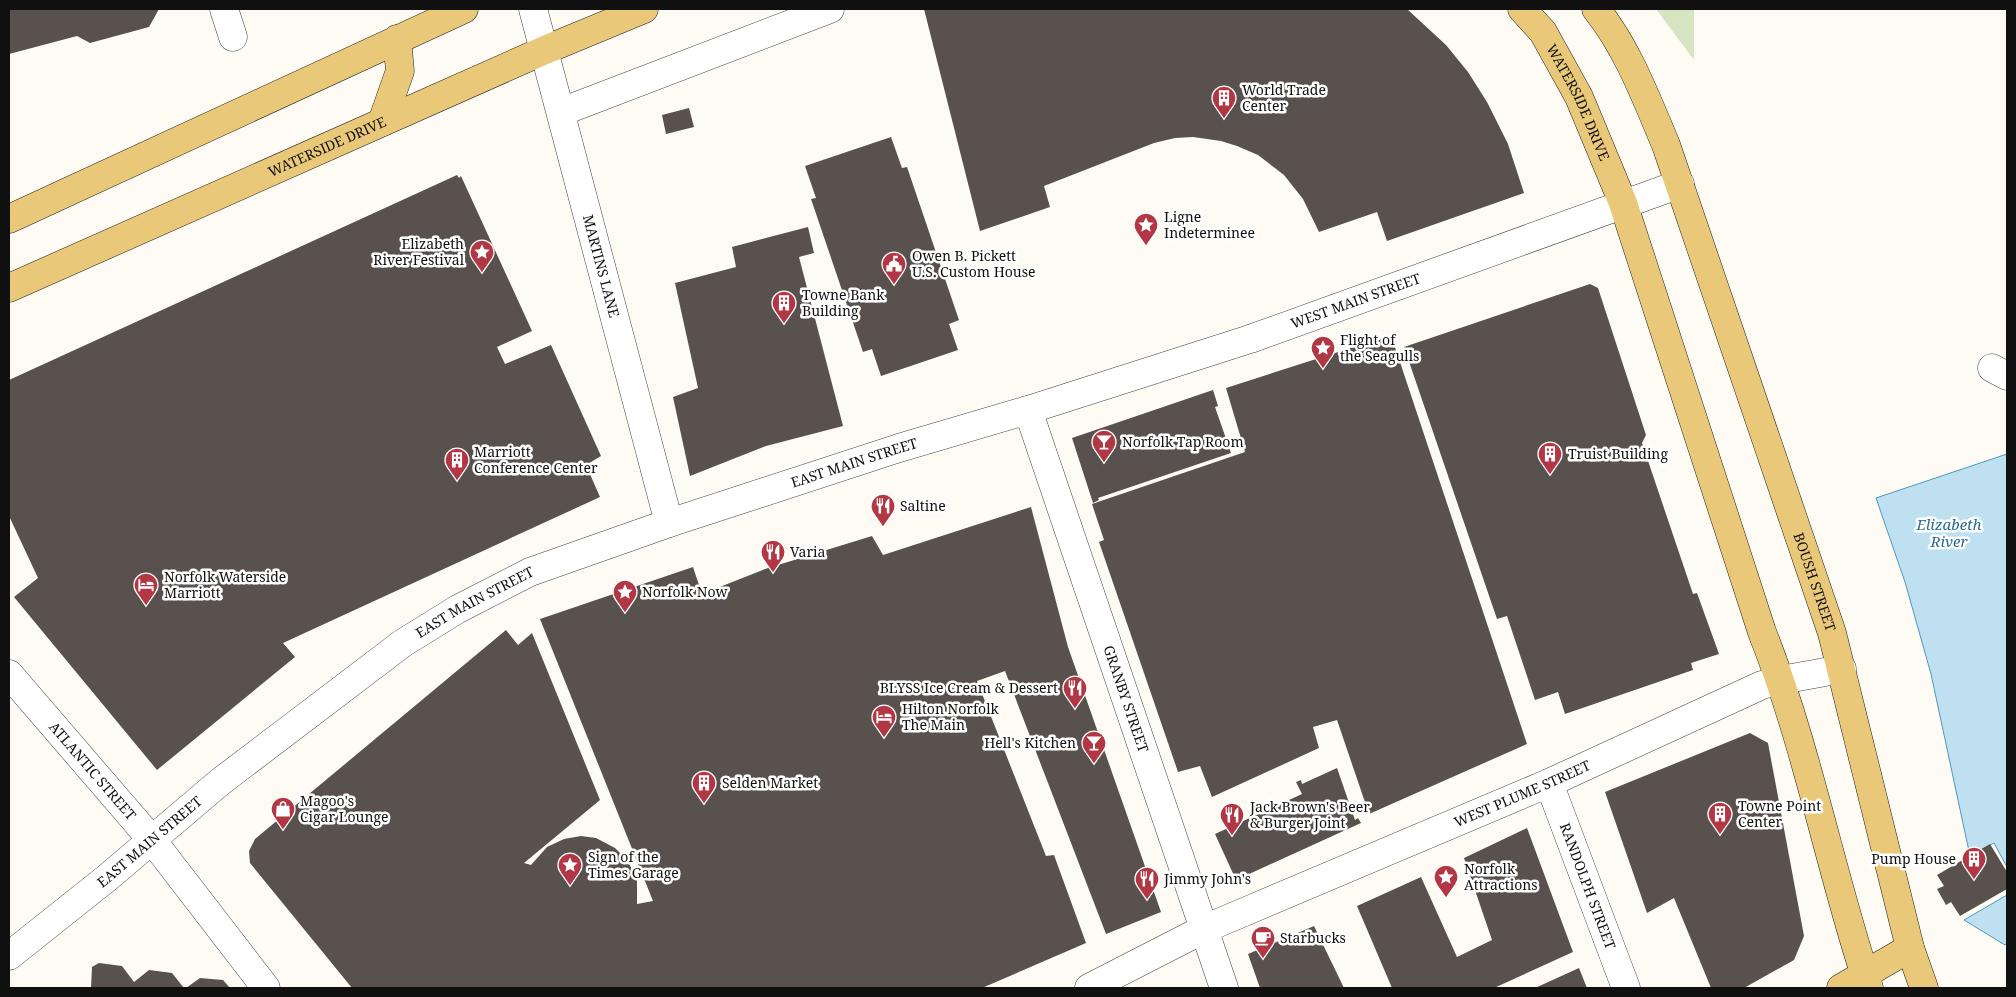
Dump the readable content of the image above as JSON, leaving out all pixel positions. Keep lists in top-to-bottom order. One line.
{"streets":{"main road":["WATERSIDE DRIVE","BOUSH STREET"],"street":["MARTINS LANE","WEST MAIN STREET","EAST MAIN STREET","GRANBY STREET","ATLANTIC STREET","WEST PLUME STREET","RANDOLPH STREET"]},"crossings":[["WATERSIDE DRIVE","MARTINS LANE"],["WATERSIDE DRIVE","WEST MAIN STREET"],["MARTINS LANE","EAST MAIN STREET"],["WEST MAIN STREET","EAST MAIN STREET"],["WEST MAIN STREET","BOUSH STREET"],["WEST MAIN STREET","GRANBY STREET"],["EAST MAIN STREET","GRANBY STREET"],["EAST MAIN STREET","ATLANTIC STREET"],["BOUSH STREET","WEST PLUME STREET"],["GRANBY STREET","WEST PLUME STREET"],["WEST PLUME STREET","RANDOLPH STREET"]],"water":["Elizabeth River"],"places":{"building":["World Trade Center","Towne Bank Building","Truist Building","Marriott Conference Center","Selden Market","Towne Point Center","Pump House"],"place":["Ligne Indeterminee","Elizabeth River Festival","Flight of the Seagulls","Norfolk Now","Sign of the Times Garage","Norfolk Attractions"],"public building":["Owen B. Pickett U.S. Custom House"],"bar":["Norfolk Tap Room","Hell's Kitchen"],"restaurant":["Saltine","Varia","BLYSS Ice Cream & Dessert","Jack Brown's Beer & Burger Joint","Jimmy John's"],"hotel":["Norfolk Waterside Marriott","Hilton Norfolk The Main"],"shop":["Magoo's Cigar Lounge"],"cafe":["Starbucks"]}}
